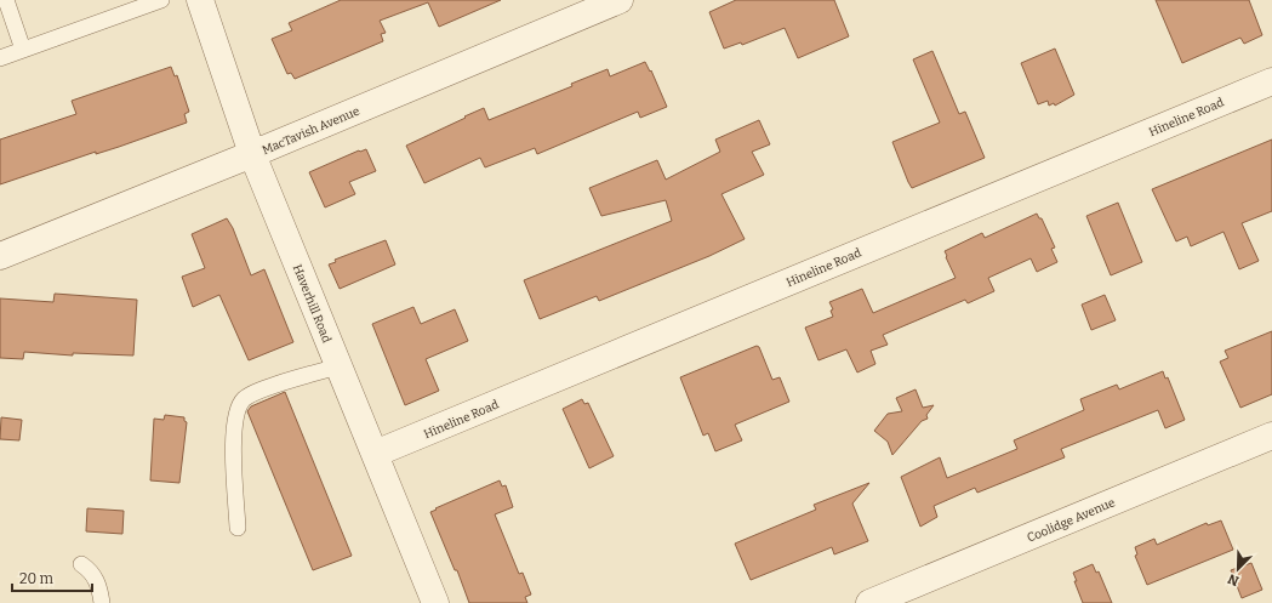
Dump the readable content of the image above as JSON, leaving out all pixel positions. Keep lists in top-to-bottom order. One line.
{"streets":{"street":["Hineline Road","MacTavish Avenue","Haverhill Road","Coolidge Avenue"]},"crossings":[["Hineline Road","Haverhill Road"],["MacTavish Avenue","Haverhill Road"]],"scale_bar":"20 m","north":"bottom left"}
